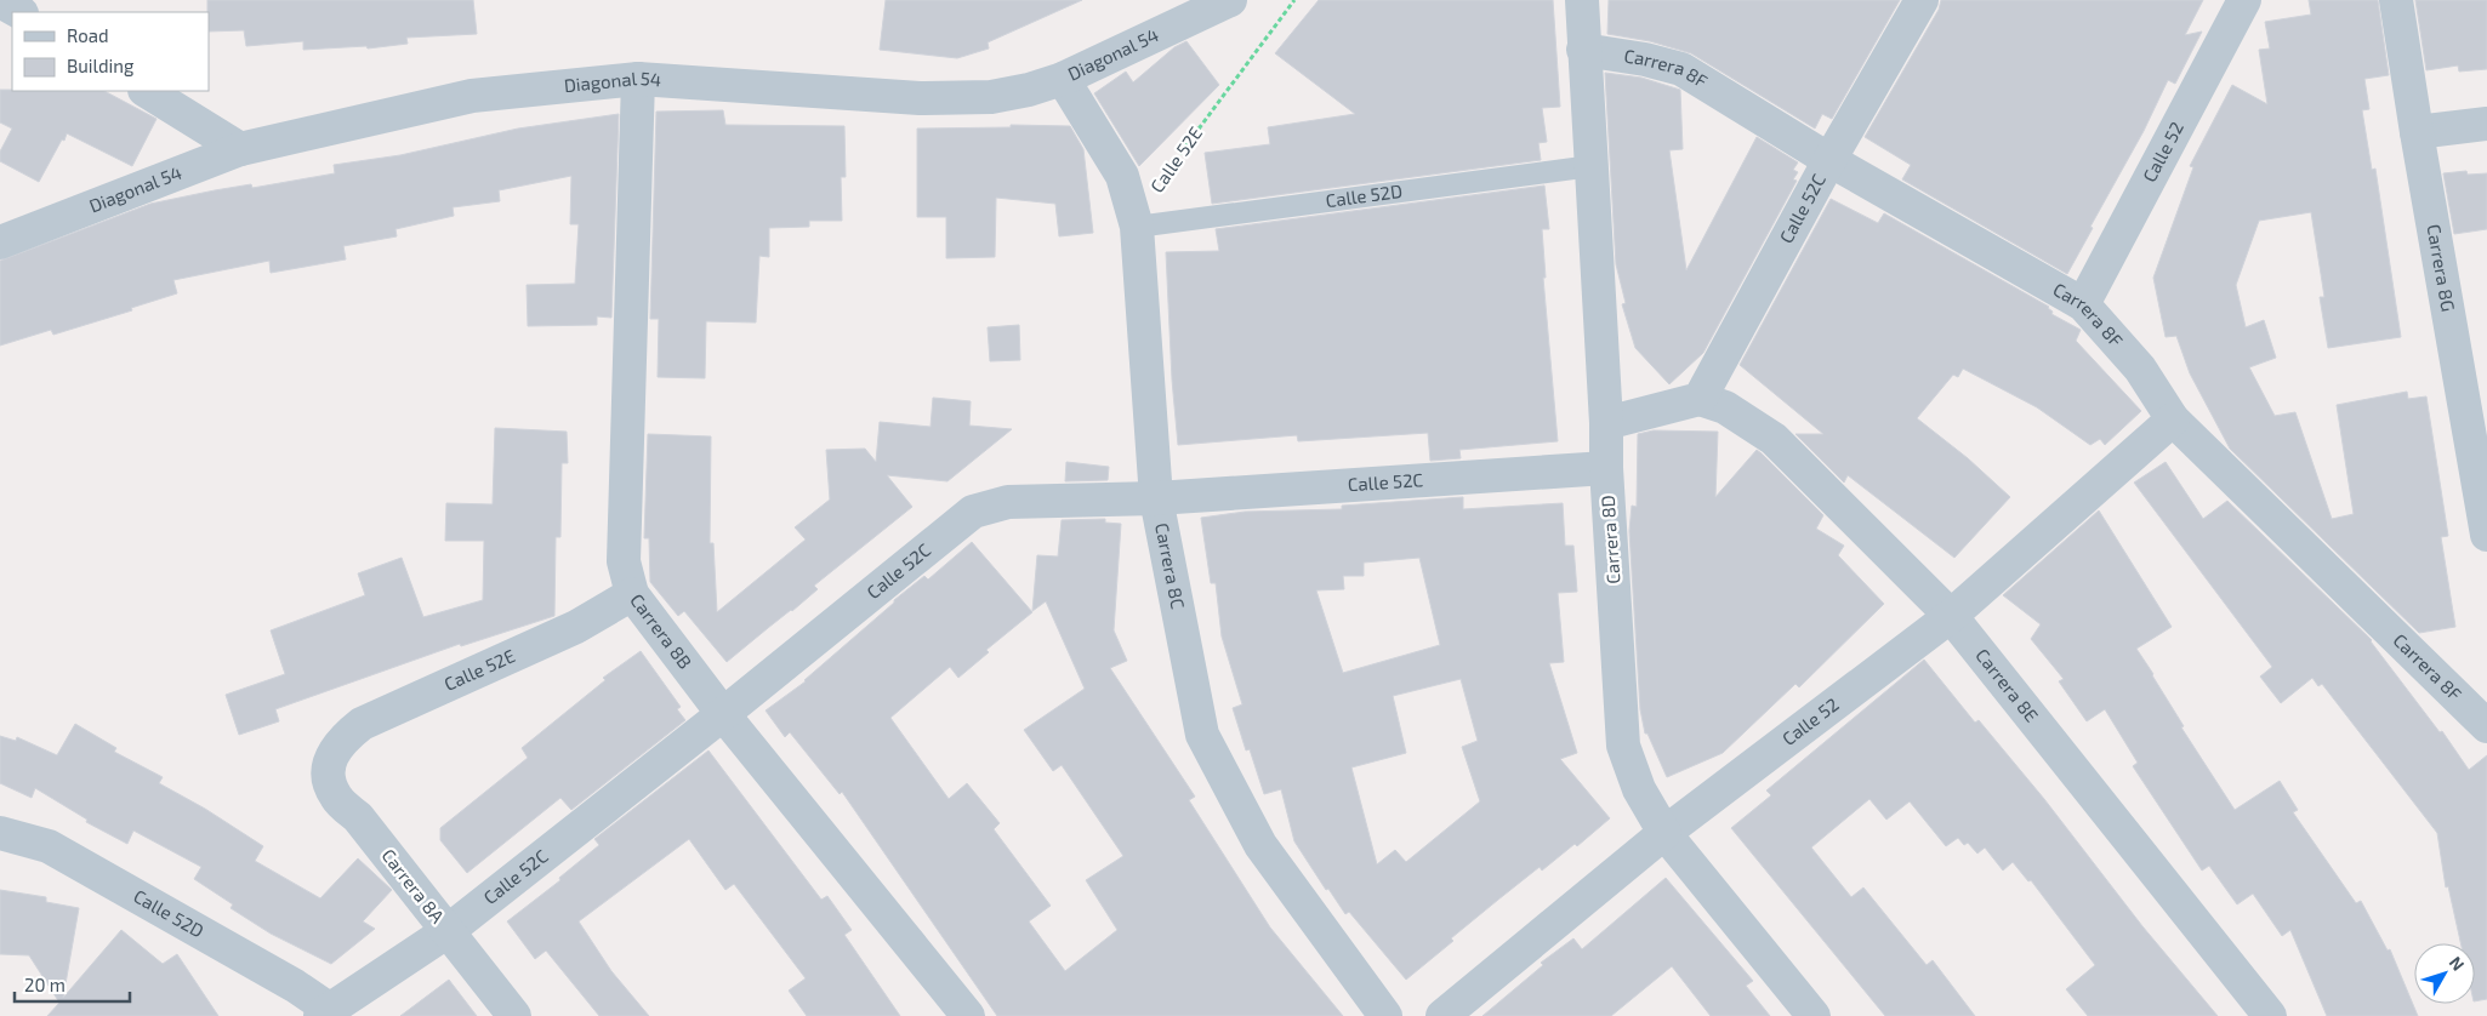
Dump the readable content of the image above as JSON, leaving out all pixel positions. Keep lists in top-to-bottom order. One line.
{"streets":{"street":["Diagonal 54","Carrera 8F","Calle 52","Calle 52E","Calle 52D","Calle 52C","Carrera 8G","Carrera 8D","Carrera 8C","Carrera 8B","Carrera 8E","Carrera 8A"]},"crossings":[["Diagonal 54","Carrera 8C"],["Diagonal 54","Carrera 8B"],["Carrera 8F","Calle 52"],["Carrera 8F","Calle 52C"],["Carrera 8F","Carrera 8D"],["Calle 52","Carrera 8D"],["Calle 52","Carrera 8E"],["Calle 52E","Calle 52D"],["Calle 52E","Carrera 8C"],["Calle 52E","Carrera 8B"],["Calle 52E","Carrera 8A"],["Calle 52D","Calle 52C"],["Calle 52D","Carrera 8D"],["Calle 52D","Carrera 8C"],["Calle 52C","Carrera 8D"],["Calle 52C","Carrera 8C"],["Calle 52C","Carrera 8B"],["Calle 52C","Carrera 8E"],["Calle 52C","Carrera 8A"]],"legend":["Road","Building"],"scale_bar":"20 m","north":"top right"}
